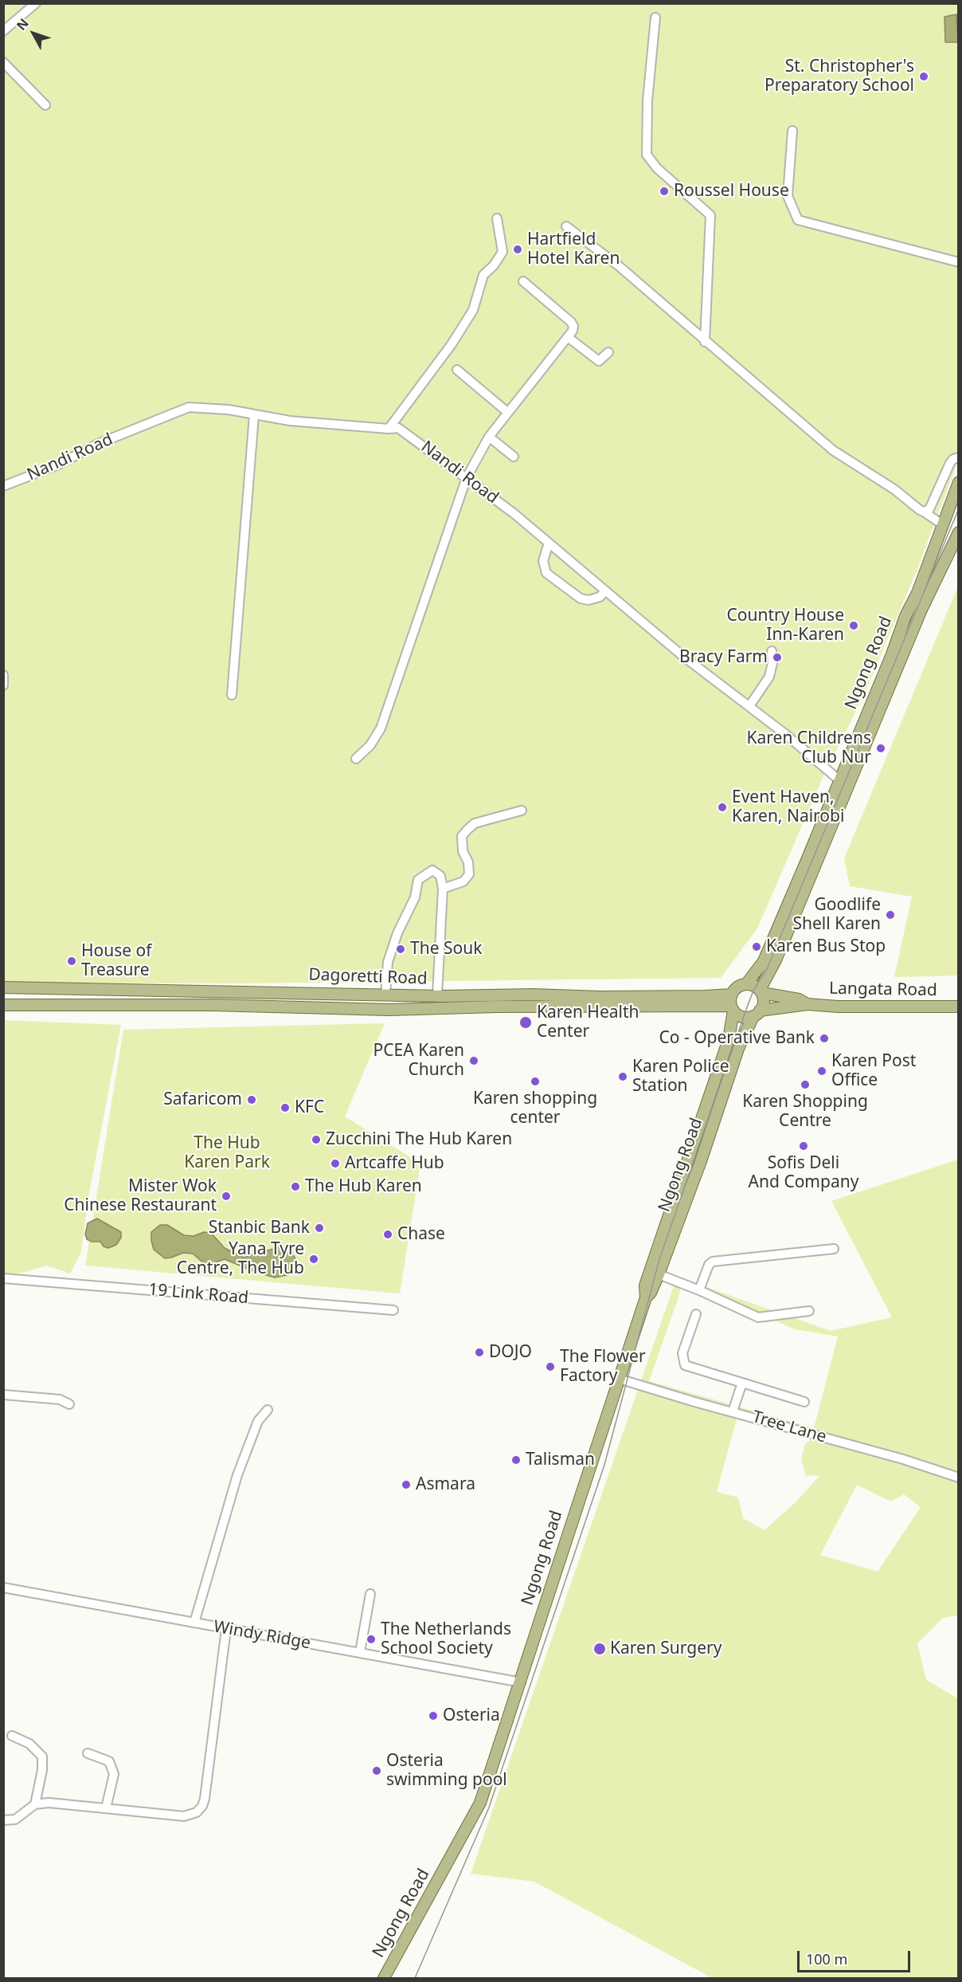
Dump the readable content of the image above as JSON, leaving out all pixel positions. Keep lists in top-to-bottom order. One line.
{"streets":{"main road":["Ngong Road","Dagoretti Road","Langata Road"],"street":["Nandi Road","19 Link Road","Tree Lane","Windy Ridge"]},"crossings":[["Nandi Road","Ngong Road"],["Ngong Road","Dagoretti Road"],["Ngong Road","Tree Lane"],["Ngong Road","Windy Ridge"]],"parks":["The Hub Karen Park"],"places":["St. Christopher's Preparatory School","Roussel House","Hartfield Hotel Karen","Country House Inn-Karen","Bracy Farm","Karen Childrens Club Nur","Event Haven, Karen, Nairobi","Goodlife Shell Karen","Karen Bus Stop","The Souk","House of Treasure","Karen Health Center","Co - Operative Bank","PCEA Karen Church","Karen Post Office","Karen Police Station","Karen shopping center","Karen Shopping Centre","Safaricom","KFC","Zucchini The Hub Karen","Sofis Deli And Company","Artcaffe Hub","The Hub Karen","Mister Wok Chinese Restaurant","Stanbic Bank","Chase","Yana Tyre Centre, The Hub","DOJO","The Flower Factory","Talisman","Asmara","The Netherlands School Society","Karen Surgery","Osteria","Osteria swimming pool"],"scale_bar":"100 m","north":"top left"}
